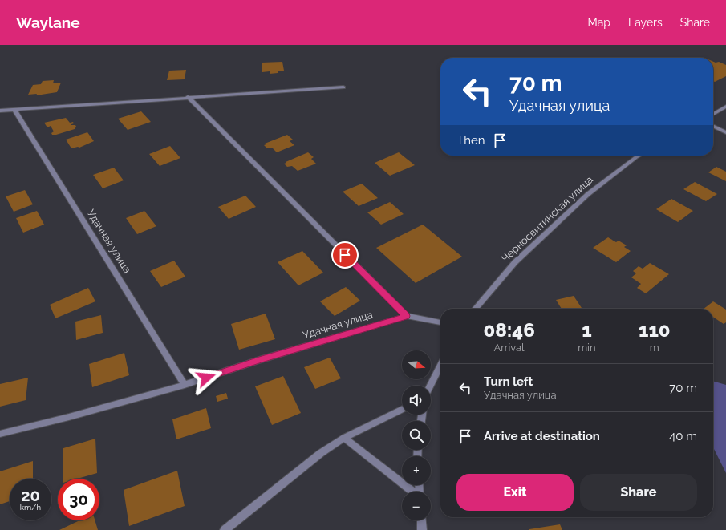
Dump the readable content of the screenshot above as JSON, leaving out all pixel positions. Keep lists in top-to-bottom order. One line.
{"streets":{"street":["Черносвитинская улица","Удачная улица"]},"north":"right","page":{"header":"Waylane","nav":["Map","Layers","Share"],"turn":["70 m","Удачная улица"],"then":"Then","eta":["08:46","Arrival","1","min","110","m"],"map_buttons":["+","−"],"list":[{"name":"Turn left","note":"Удачная улица","value":"70 m"},{"name":"Arrive at destination","value":"40 m"}],"buttons":["Exit","Share"],"speed":"20 km/h","limit":"30"}}
